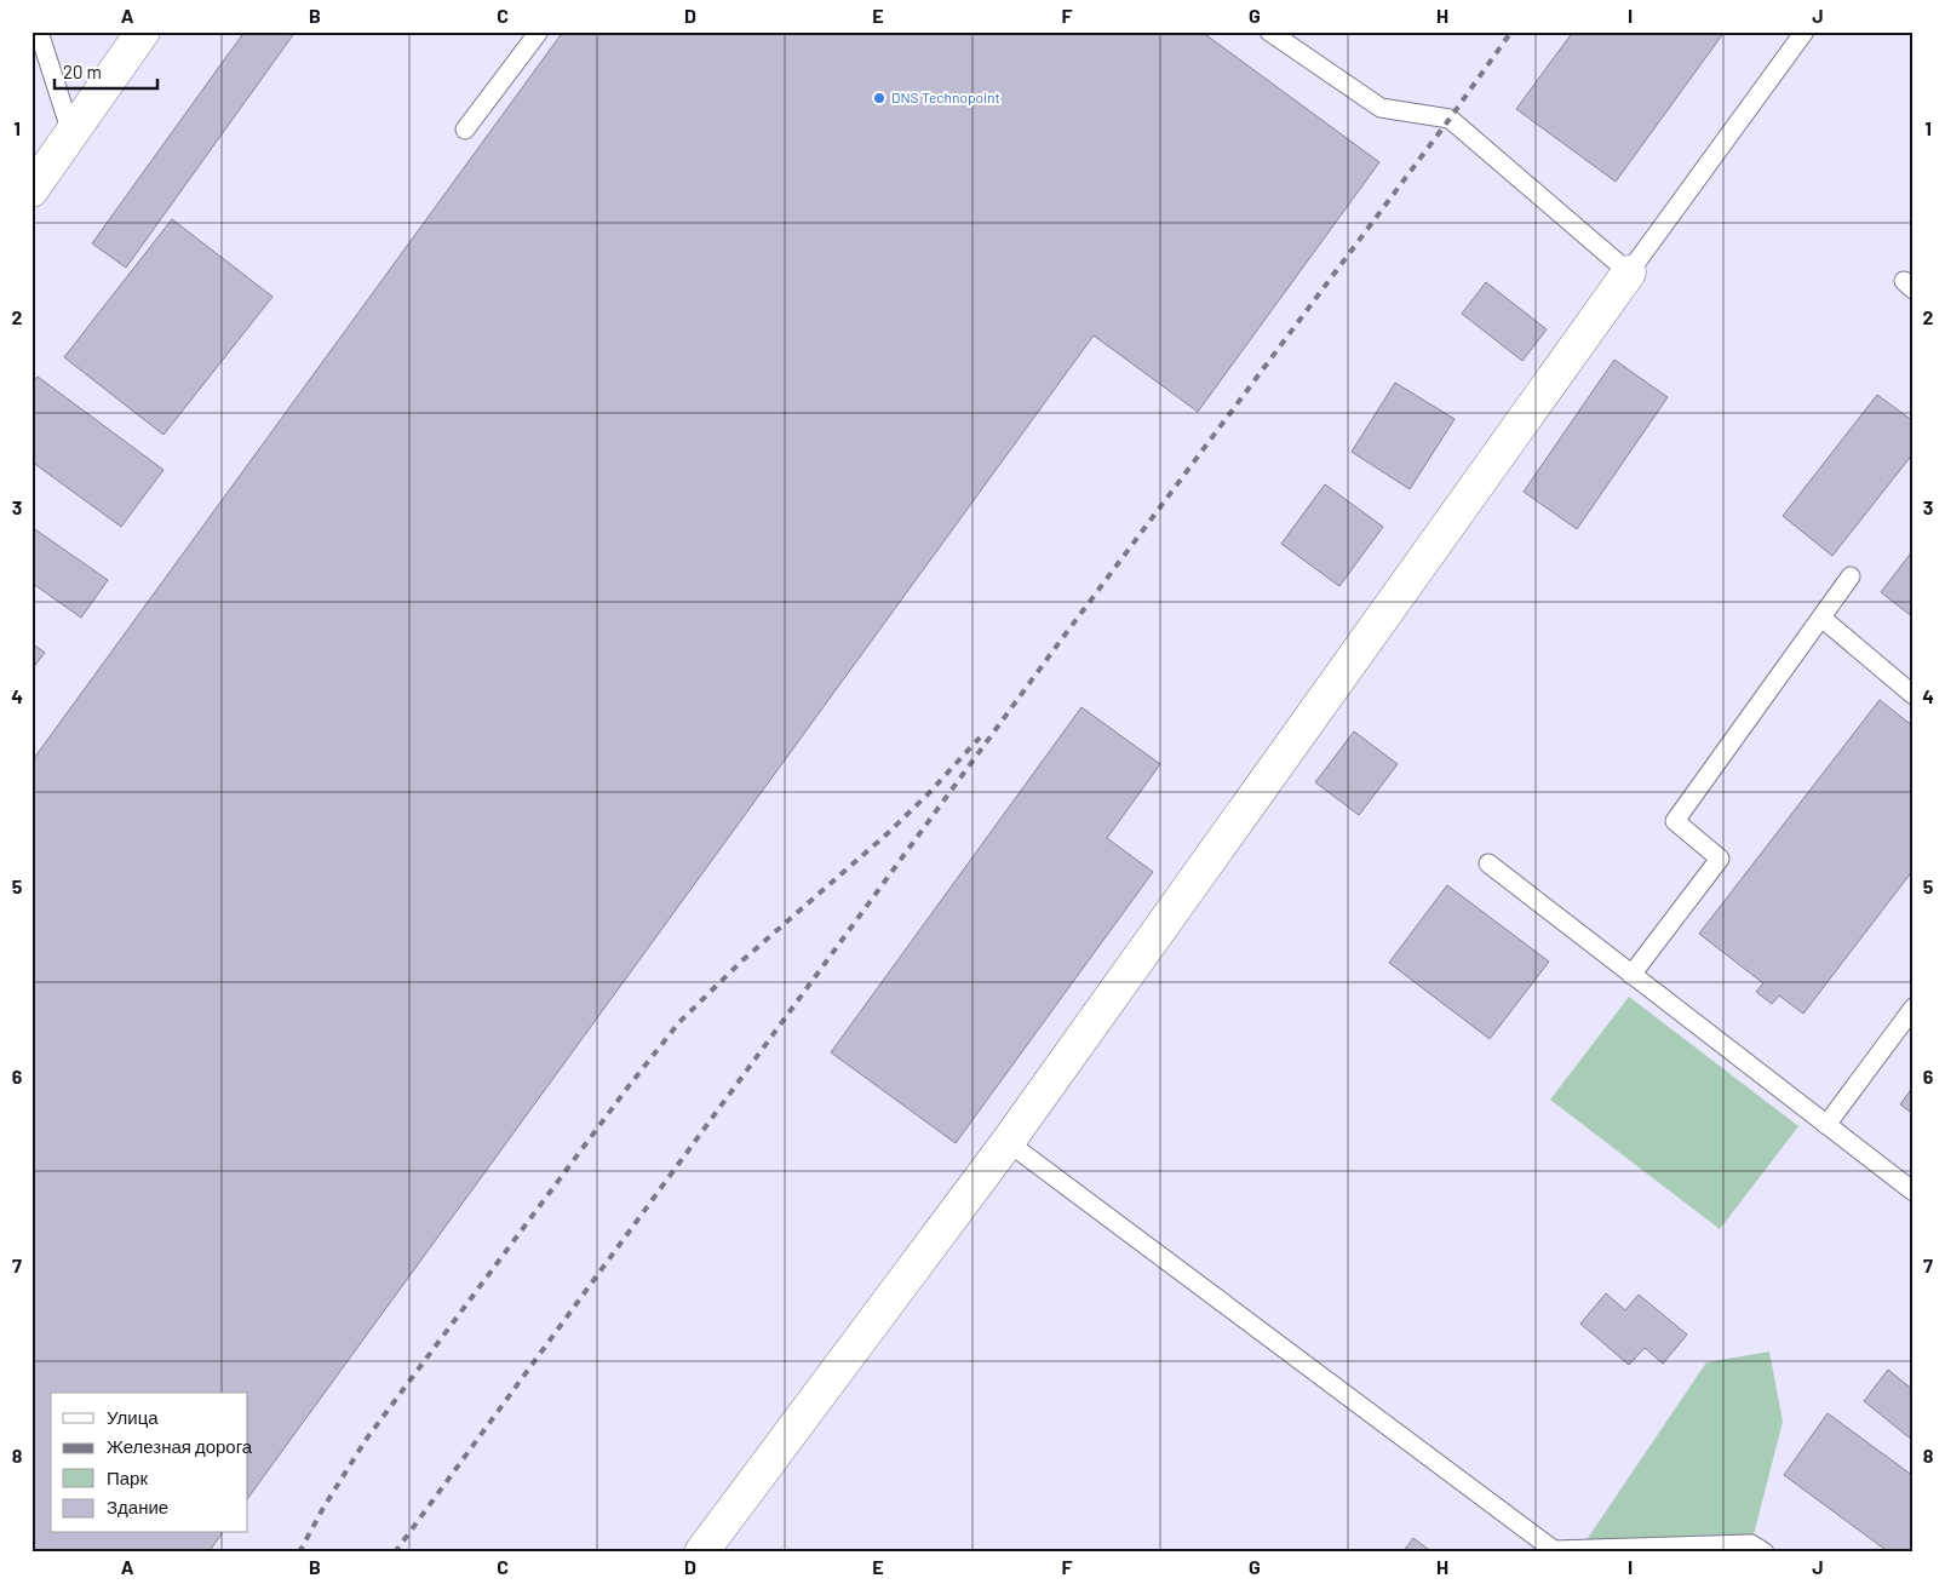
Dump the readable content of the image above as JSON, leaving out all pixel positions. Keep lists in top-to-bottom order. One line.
{"places":["DNS Technopoint"],"legend":["Улица","Железная дорога","Парк","Здание"],"scale_bar":"20 m","grid":{"columns":["A","B","C","D","E","F","G","H","I","J"],"rows":["1","2","3","4","5","6","7","8"]}}
